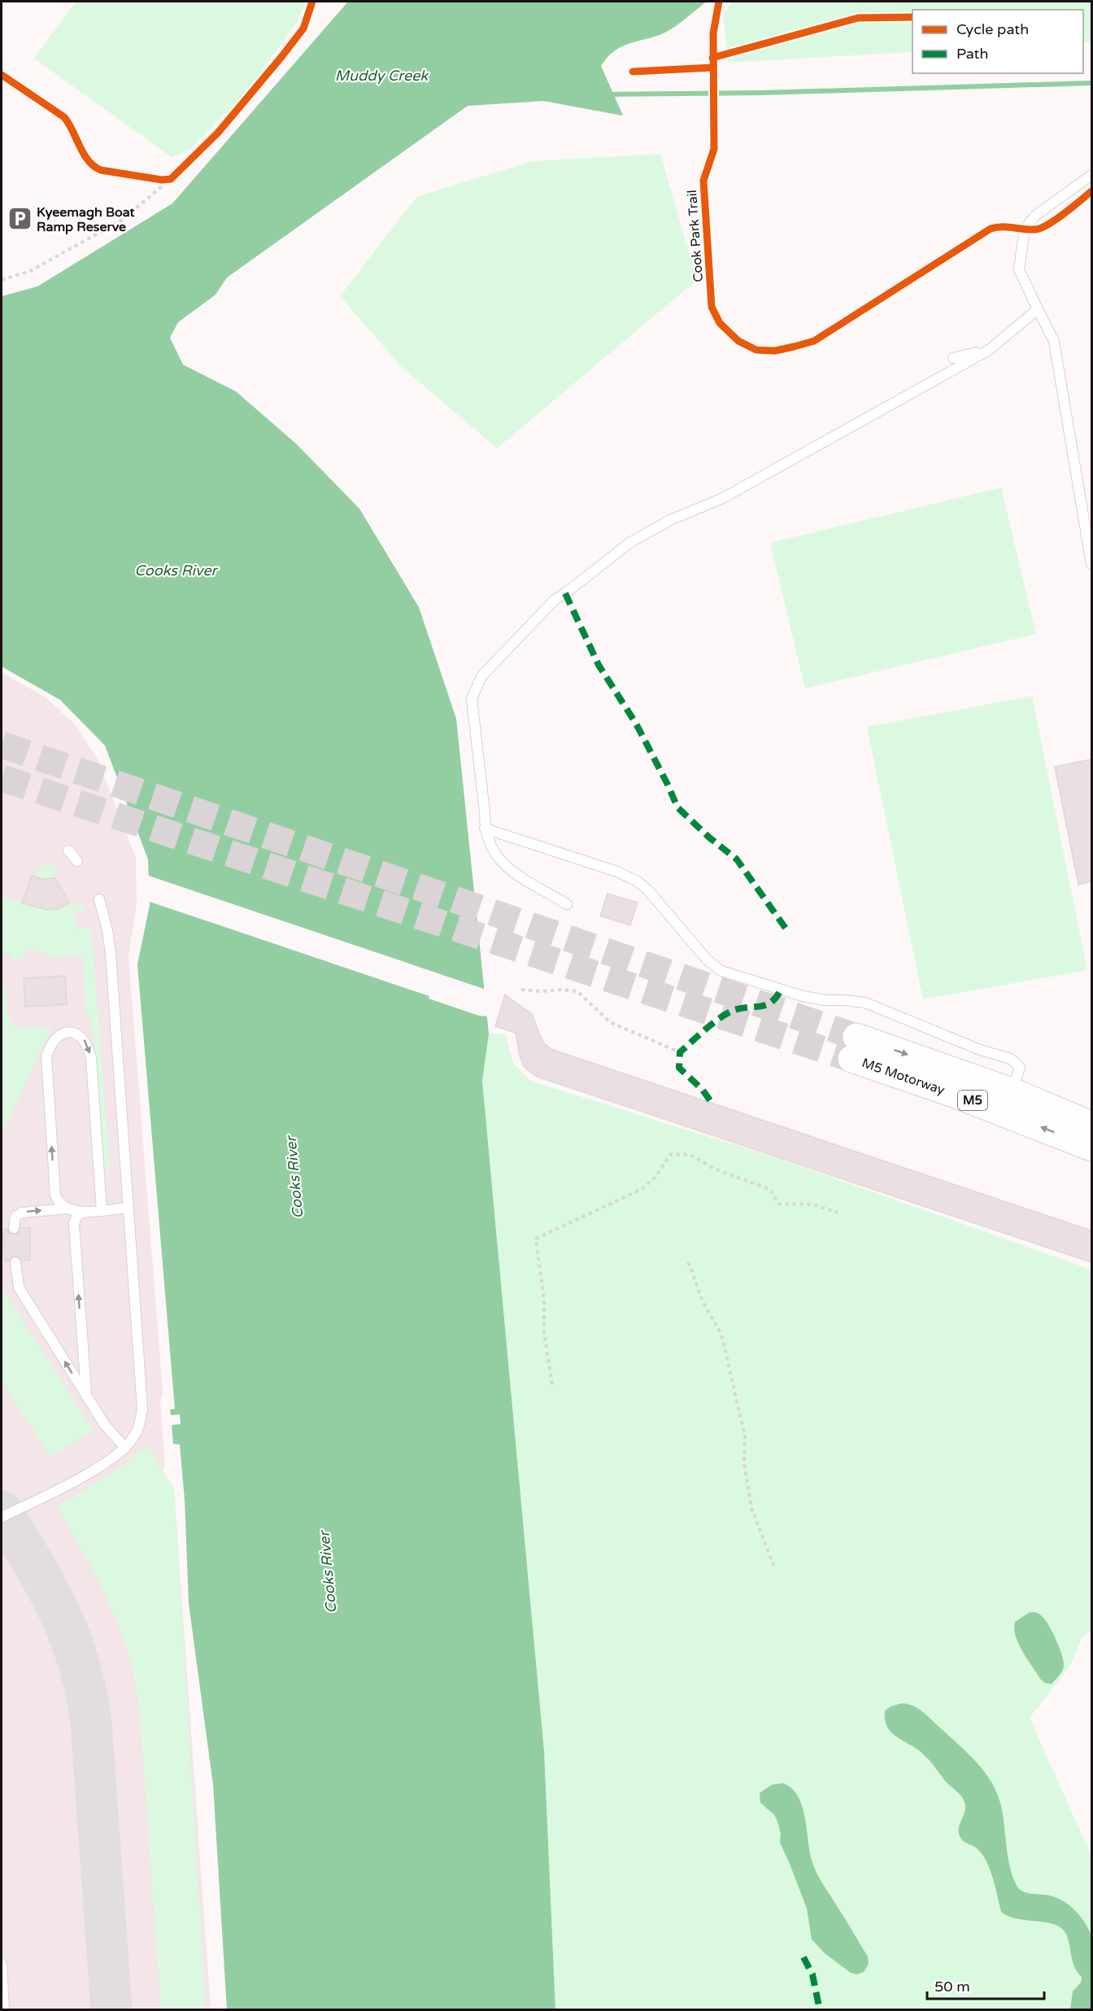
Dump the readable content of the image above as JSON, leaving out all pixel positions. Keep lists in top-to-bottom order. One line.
{"streets":{"highway":["M5 Motorway","M5"],"cycle path":["Cook Park Trail"]},"water":["Muddy Creek","Cooks River"],"places":{"parking":["Kyeemagh Boat Ramp Reserve"]},"legend":["Cycle path","Path"],"scale_bar":"50 m"}
